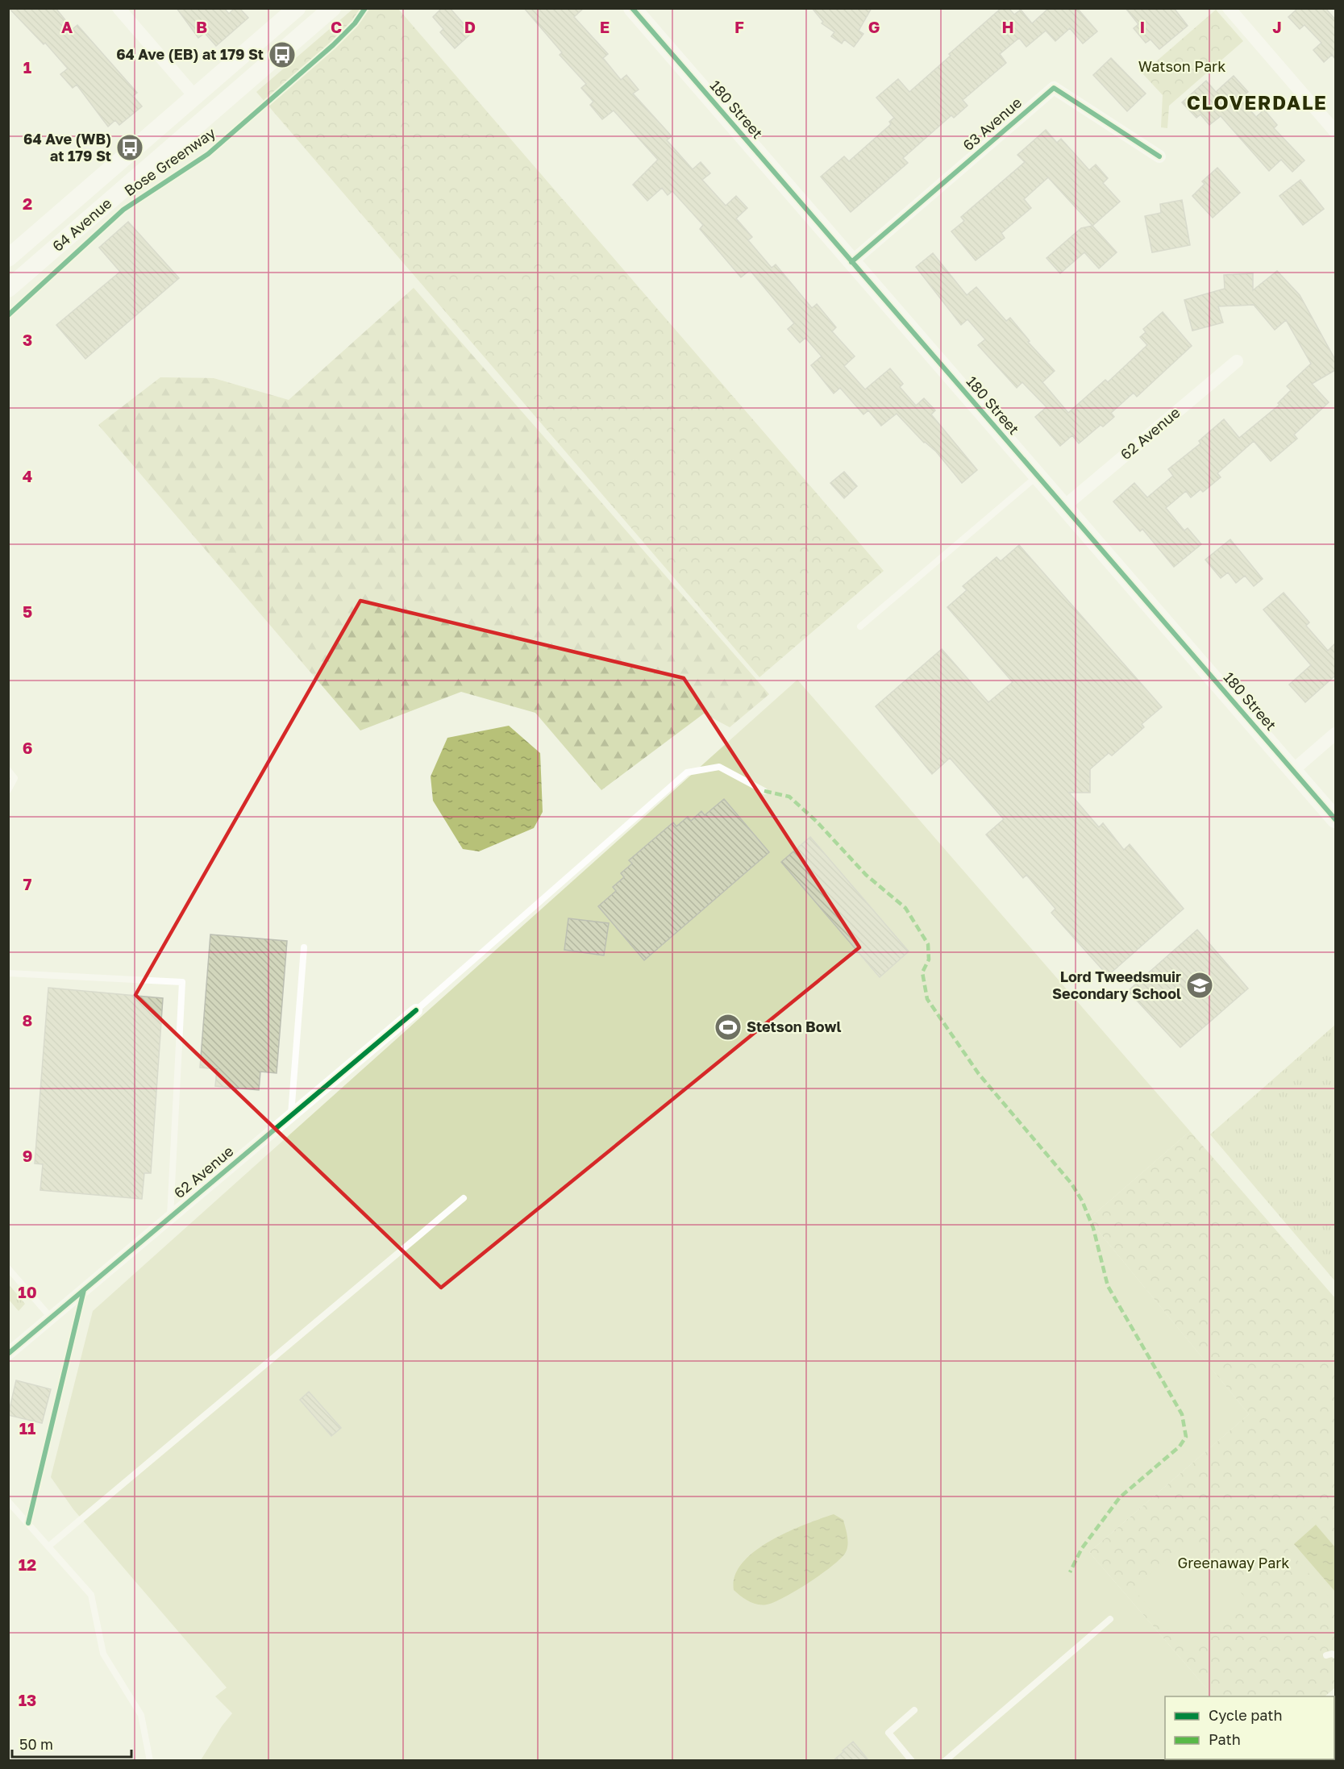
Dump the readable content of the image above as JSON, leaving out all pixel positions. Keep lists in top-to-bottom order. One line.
{"streets":{"street":["180 Street","63 Avenue","64 Avenue","62 Avenue"],"cycle path":["Bose Greenway"]},"crossings":[["180 Street","63 Avenue"],["180 Street","62 Avenue"]],"districts":["CLOVERDALE"],"parks":["Watson Park","Greenaway Park"],"places":{"bus stop":["64 Ave (EB) at 179 St","64 Ave (WB) at 179 St"],"school or university":["Lord Tweedsmuir Secondary School"],"sports":["Stetson Bowl"]},"legend":["Cycle path","Path"],"scale_bar":"50 m","grid":{"columns":["A","B","C","D","E","F","G","H","I","J"],"rows":["1","2","3","4","5","6","7","8","9","10","11","12","13"]}}
